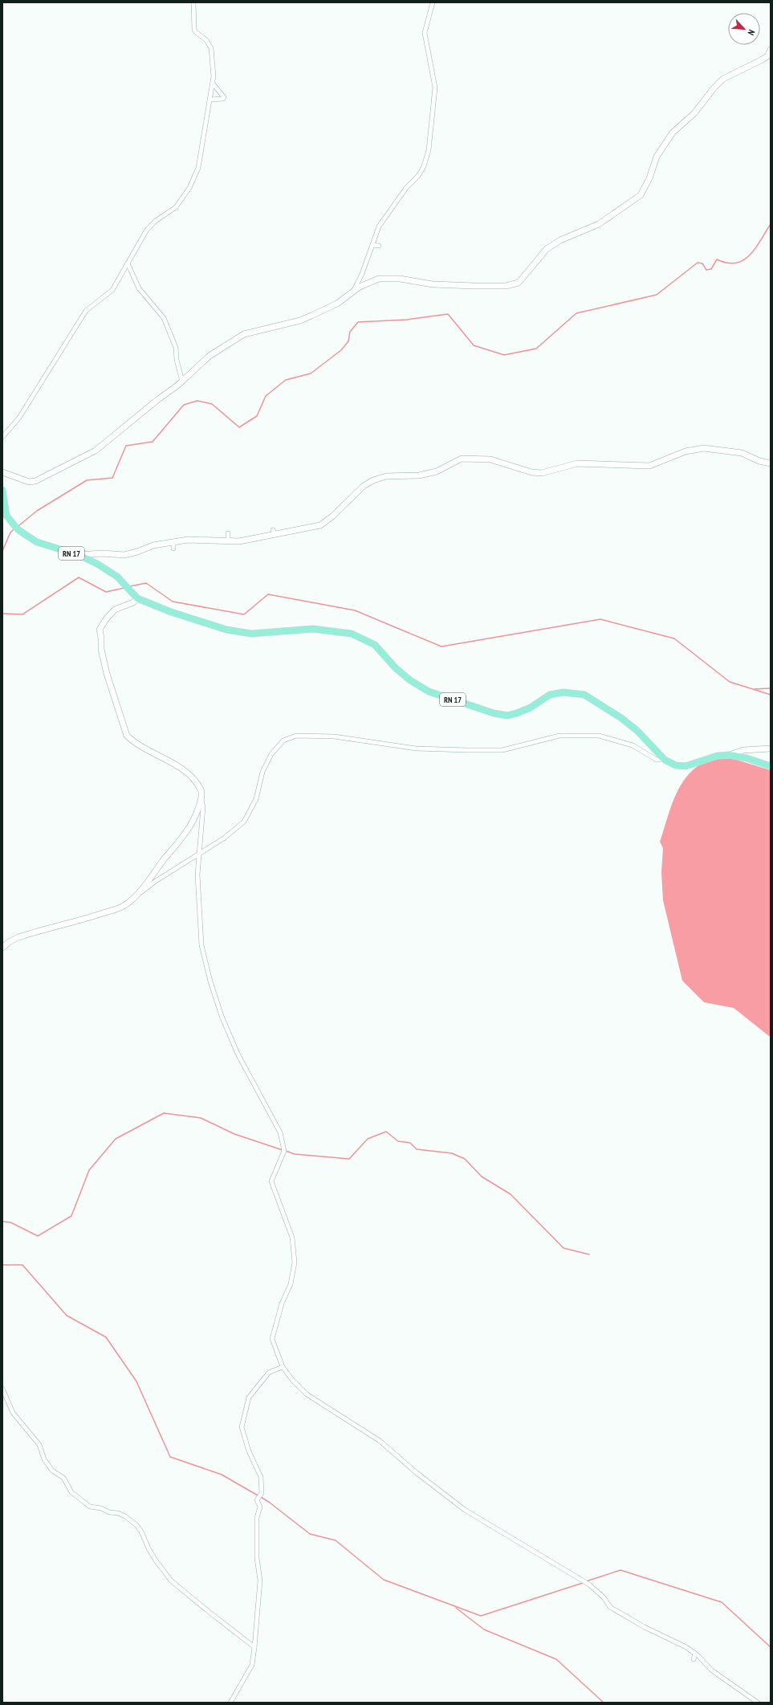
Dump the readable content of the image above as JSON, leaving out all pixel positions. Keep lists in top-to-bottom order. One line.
{"streets":{"main road":["RN 17"]},"north":"bottom right"}
